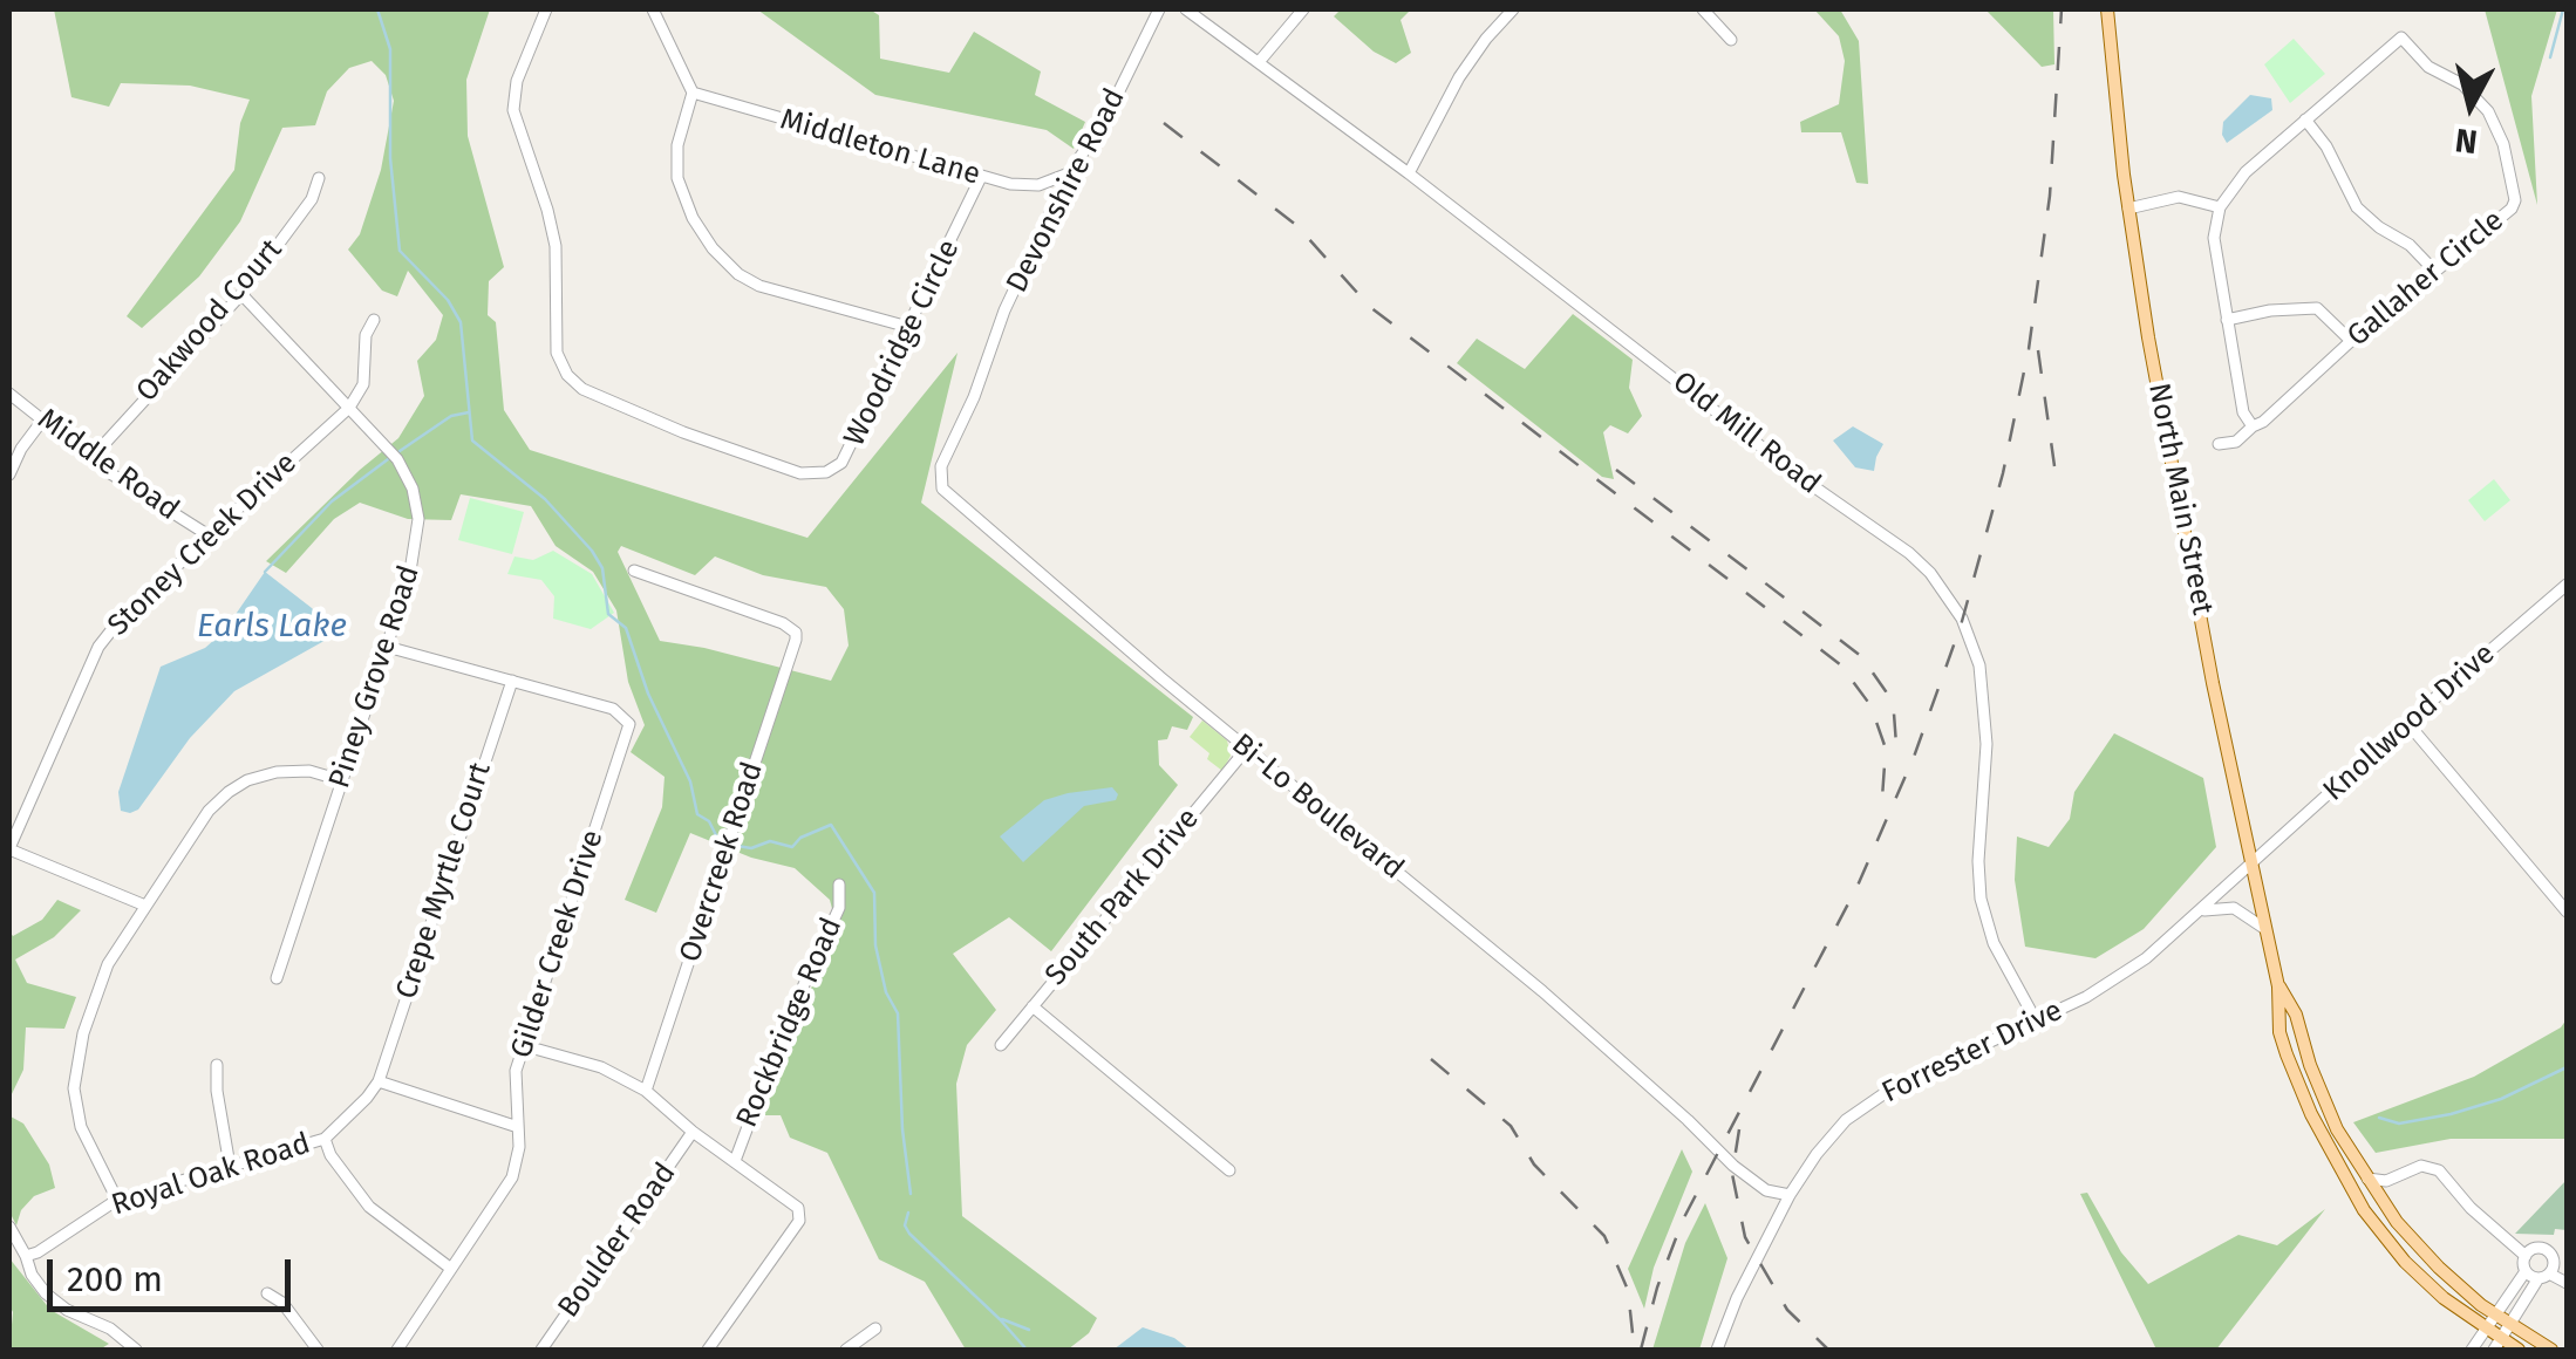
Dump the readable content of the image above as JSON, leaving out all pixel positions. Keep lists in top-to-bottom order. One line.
{"streets":{"main road":["North Main Street"],"street":["Middleton Lane","Devonshire Road","Gallaher Circle","Oakwood Court","Woodridge Circle","Old Mill Road","Middle Road","Stoney Creek Drive","Piney Grove Road","Knollwood Drive","Bi-Lo Boulevard","Overcreek Road","Crepe Myrtle Court","South Park Drive","Gilder Creek Drive","Rockbridge Road","Forrester Drive","Royal Oak Road","Boulder Road"]},"crossings":[["Middleton Lane","Devonshire Road"],["Middleton Lane","Woodridge Circle"],["Devonshire Road","Bi-Lo Boulevard"],["Oakwood Court","Middle Road"],["Oakwood Court","Piney Grove Road"],["Old Mill Road","Forrester Drive"],["Middle Road","Stoney Creek Drive"],["North Main Street","Knollwood Drive"],["North Main Street","Forrester Drive"],["Stoney Creek Drive","Piney Grove Road"],["Knollwood Drive","Forrester Drive"],["Bi-Lo Boulevard","South Park Drive"],["Bi-Lo Boulevard","Forrester Drive"],["Crepe Myrtle Court","Gilder Creek Drive"],["Crepe Myrtle Court","Royal Oak Road"]],"water":["Earls Lake"],"scale_bar":"200 m","north":"bottom"}
